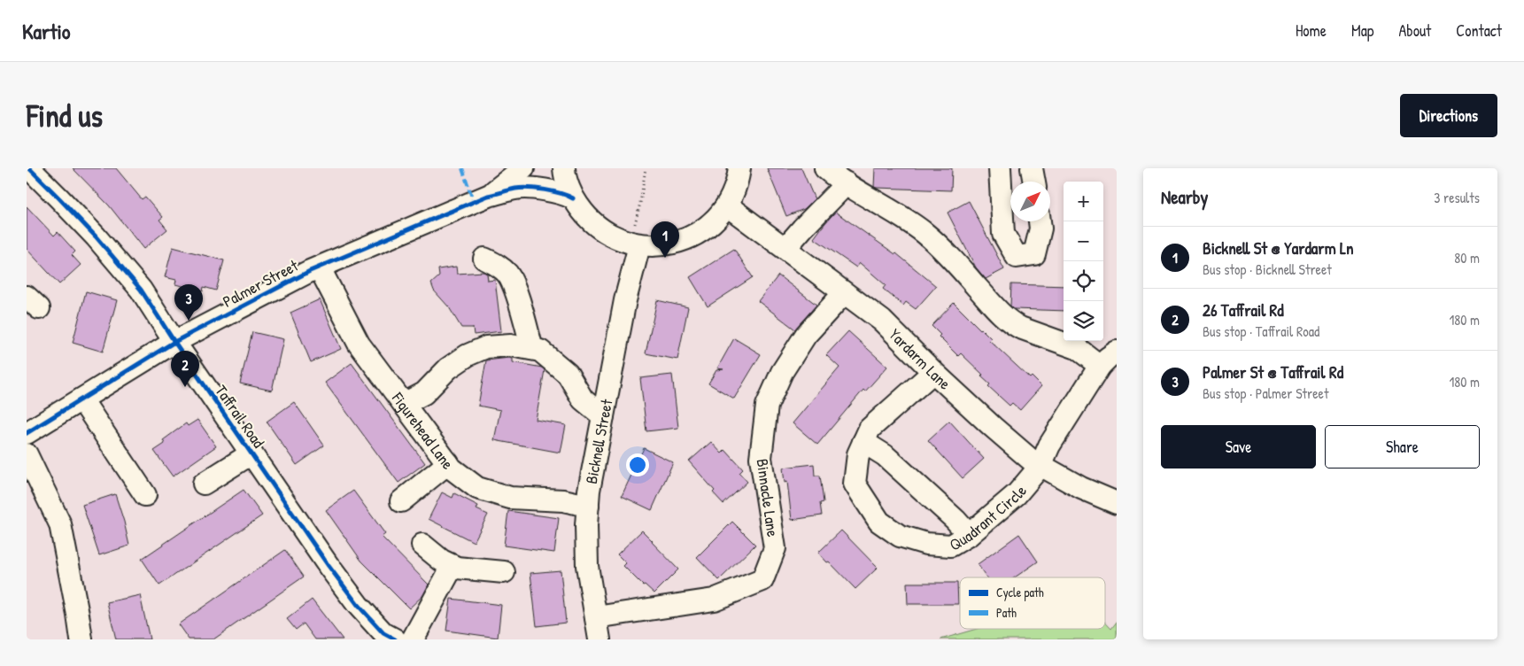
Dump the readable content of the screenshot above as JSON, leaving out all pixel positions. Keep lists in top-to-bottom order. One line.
{"streets":{"street":["Palmer Street","Yardarm Lane","Taffrail Road","Figurehead Lane","Bicknell Street","Binnacle Lane","Quadrant Circle"]},"crossings":[["Palmer Street","Taffrail Road"],["Palmer Street","Figurehead Lane"],["Yardarm Lane","Binnacle Lane"],["Yardarm Lane","Quadrant Circle"],["Figurehead Lane","Bicknell Street"],["Bicknell Street","Binnacle Lane"]],"legend":["Cycle path","Path"],"north":"top right","page":{"header":"Kartio","nav":["Home","Map","About","Contact"],"buttons":["Directions",["Save","Share"]],"title":"Find us","heading":["Nearby","3 results"],"map_buttons":["+","−"],"pins":["1","3","2"],"list":[{"mark":"1","name":"Bicknell St @ Yardarm Ln","note":"Bus stop · Bicknell Street","value":"80 m"},{"mark":"2","name":"26 Taffrail Rd","note":"Bus stop · Taffrail Road","value":"180 m"},{"mark":"3","name":"Palmer St @ Taffrail Rd","note":"Bus stop · Palmer Street","value":"180 m"}]}}
